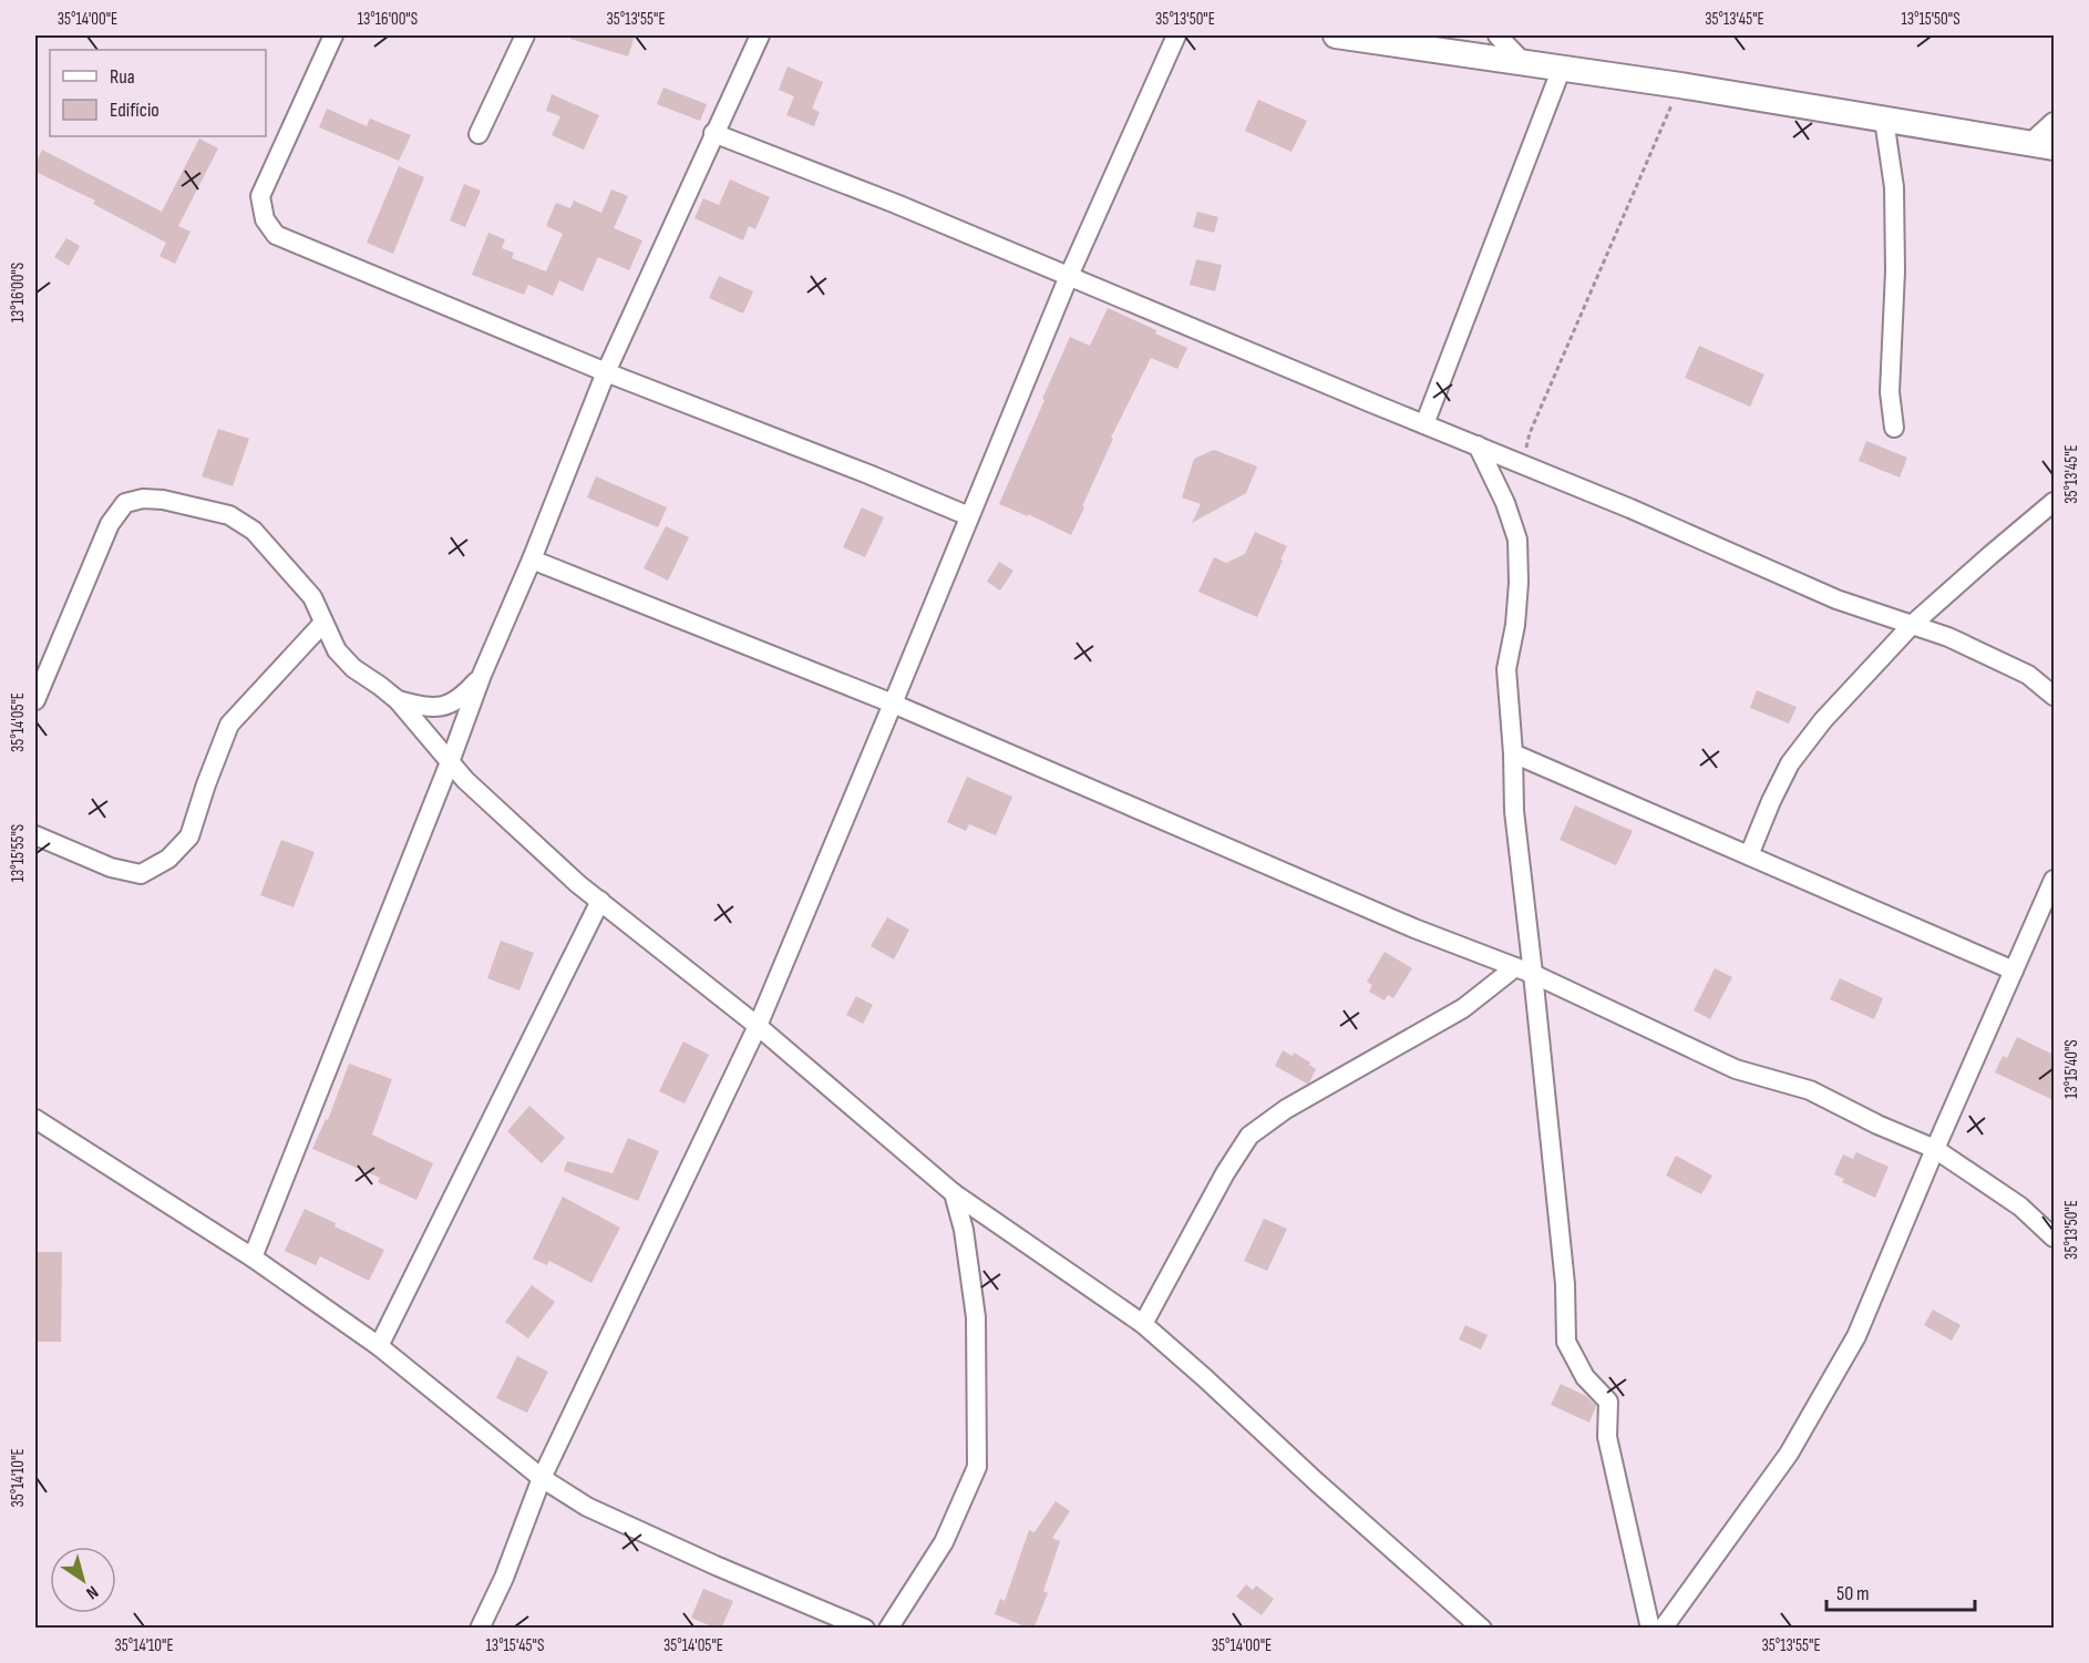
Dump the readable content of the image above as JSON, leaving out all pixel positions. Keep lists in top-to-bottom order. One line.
{"legend":["Rua","Edifício"],"scale_bar":"50 m","north":"bottom right","coordinates":["35°14'00\"E","13°16'00\"S","35°13'55\"E","35°13'50\"E","35°13'45\"E","13°15'50\"S","35°14'05\"E","13°15'55\"S","13°15'40\"S","35°14'10\"E","13°15'45\"S"]}
